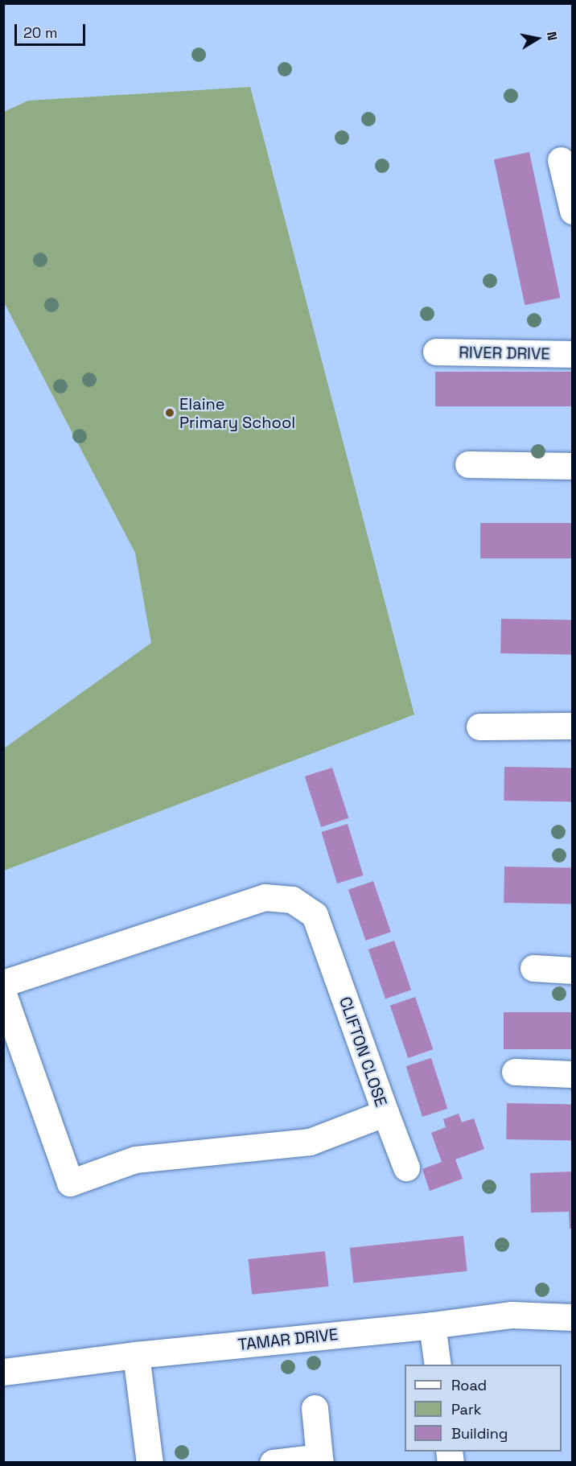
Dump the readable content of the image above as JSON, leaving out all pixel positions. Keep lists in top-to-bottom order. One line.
{"streets":{"street":["RIVER DRIVE","CLIFTON CLOSE","TAMAR DRIVE"]},"places":["Elaine Primary School"],"legend":["Road","Park","Building"],"scale_bar":"20 m","north":"right"}
